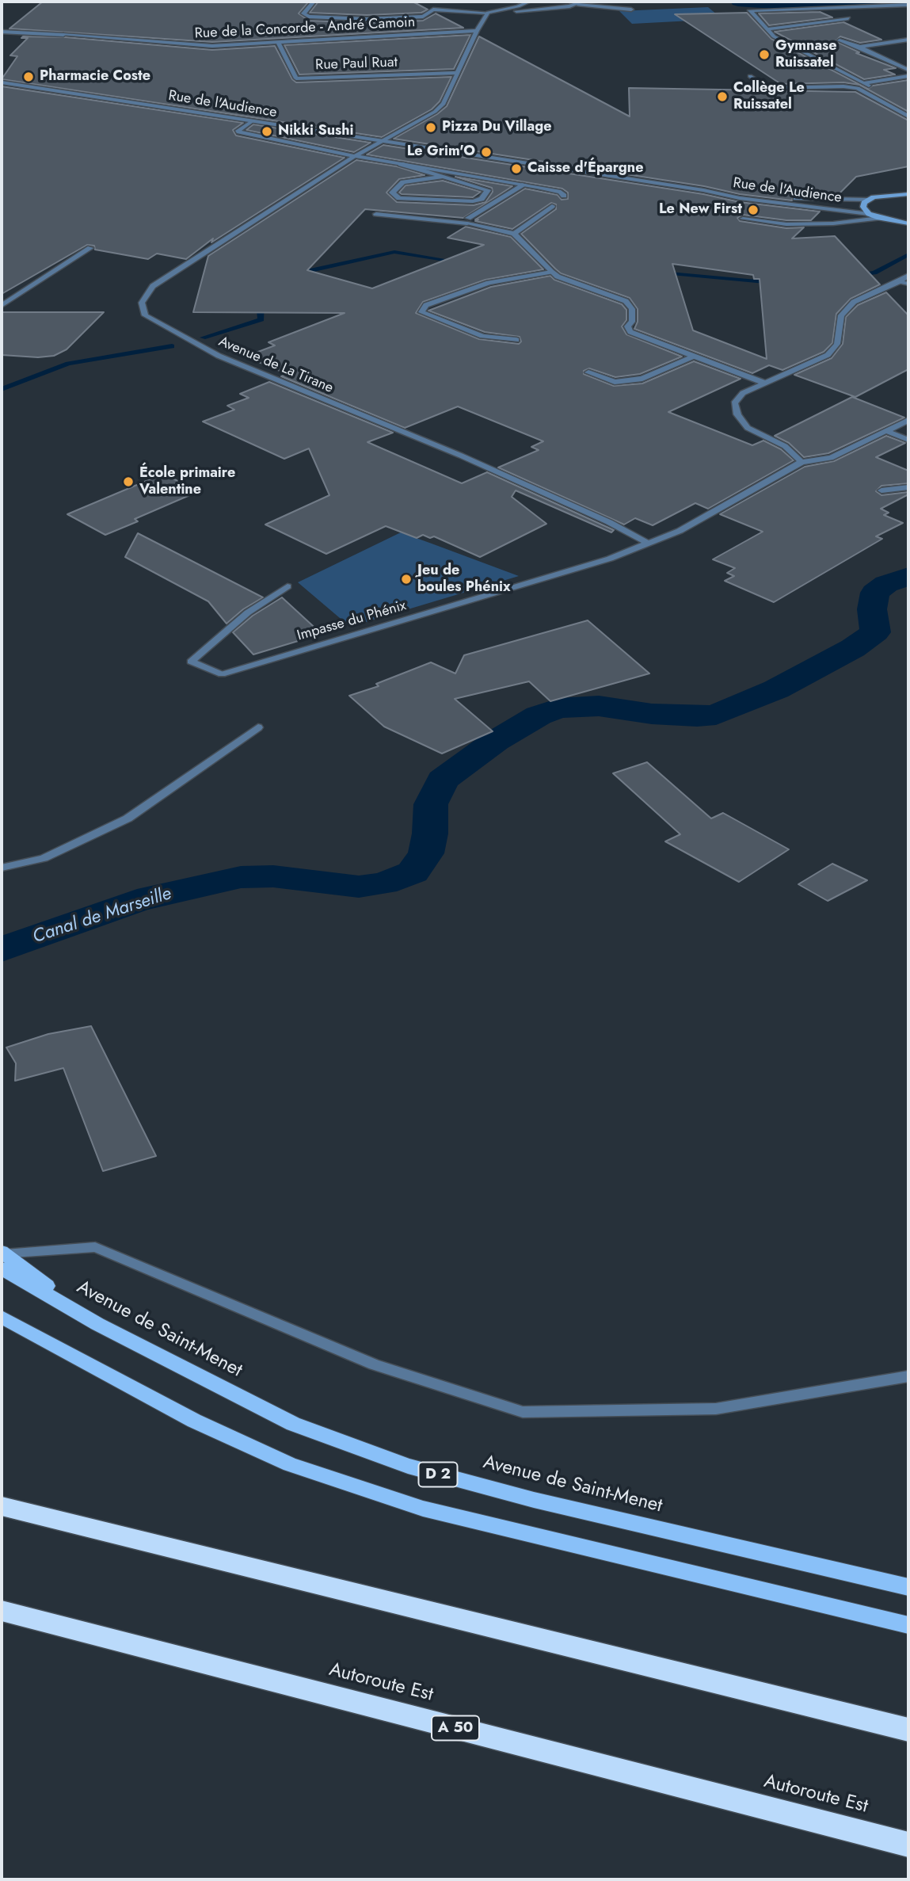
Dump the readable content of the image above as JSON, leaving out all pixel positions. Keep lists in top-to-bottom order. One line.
{"streets":{"highway":["Autoroute Est","A 50"],"main road":["Avenue de Saint-Menet","D 2"],"street":["Rue de la Concorde - André Camoin","Rue Paul Ruat","Rue de l'Audience","Avenue de La Tirane","Impasse du Phénix"]},"crossings":[["Rue de la Concorde - André Camoin","Rue Paul Ruat"],["Rue de la Concorde - André Camoin","Avenue de La Tirane"],["Rue Paul Ruat","Avenue de La Tirane"],["Rue de l'Audience","Avenue de La Tirane"],["Avenue de La Tirane","Impasse du Phénix"]],"water":["Canal de Marseille"],"places":["Gymnase Ruissatel","Pharmacie Coste","Collège Le Ruissatel","Pizza Du Village","Nikki Sushi","Le Grim'O","Caisse d'Épargne","Le New First","École primaire Valentine","Jeu de boules Phénix"]}
